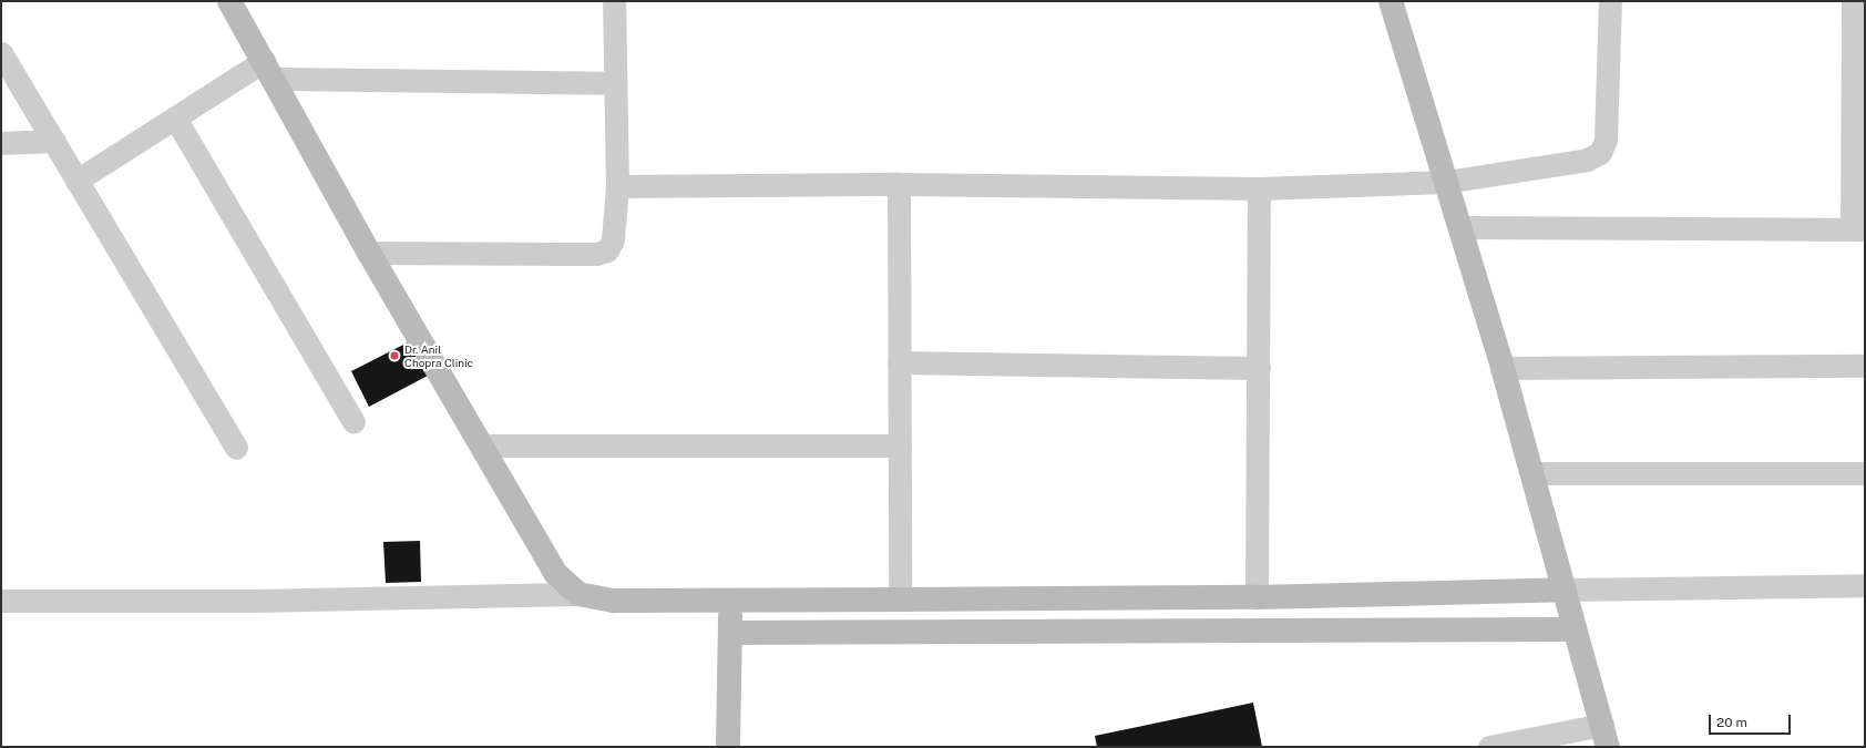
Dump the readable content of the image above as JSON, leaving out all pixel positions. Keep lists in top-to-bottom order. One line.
{"places":["Dr. Anil Chopra Clinic"],"scale_bar":"20 m"}
